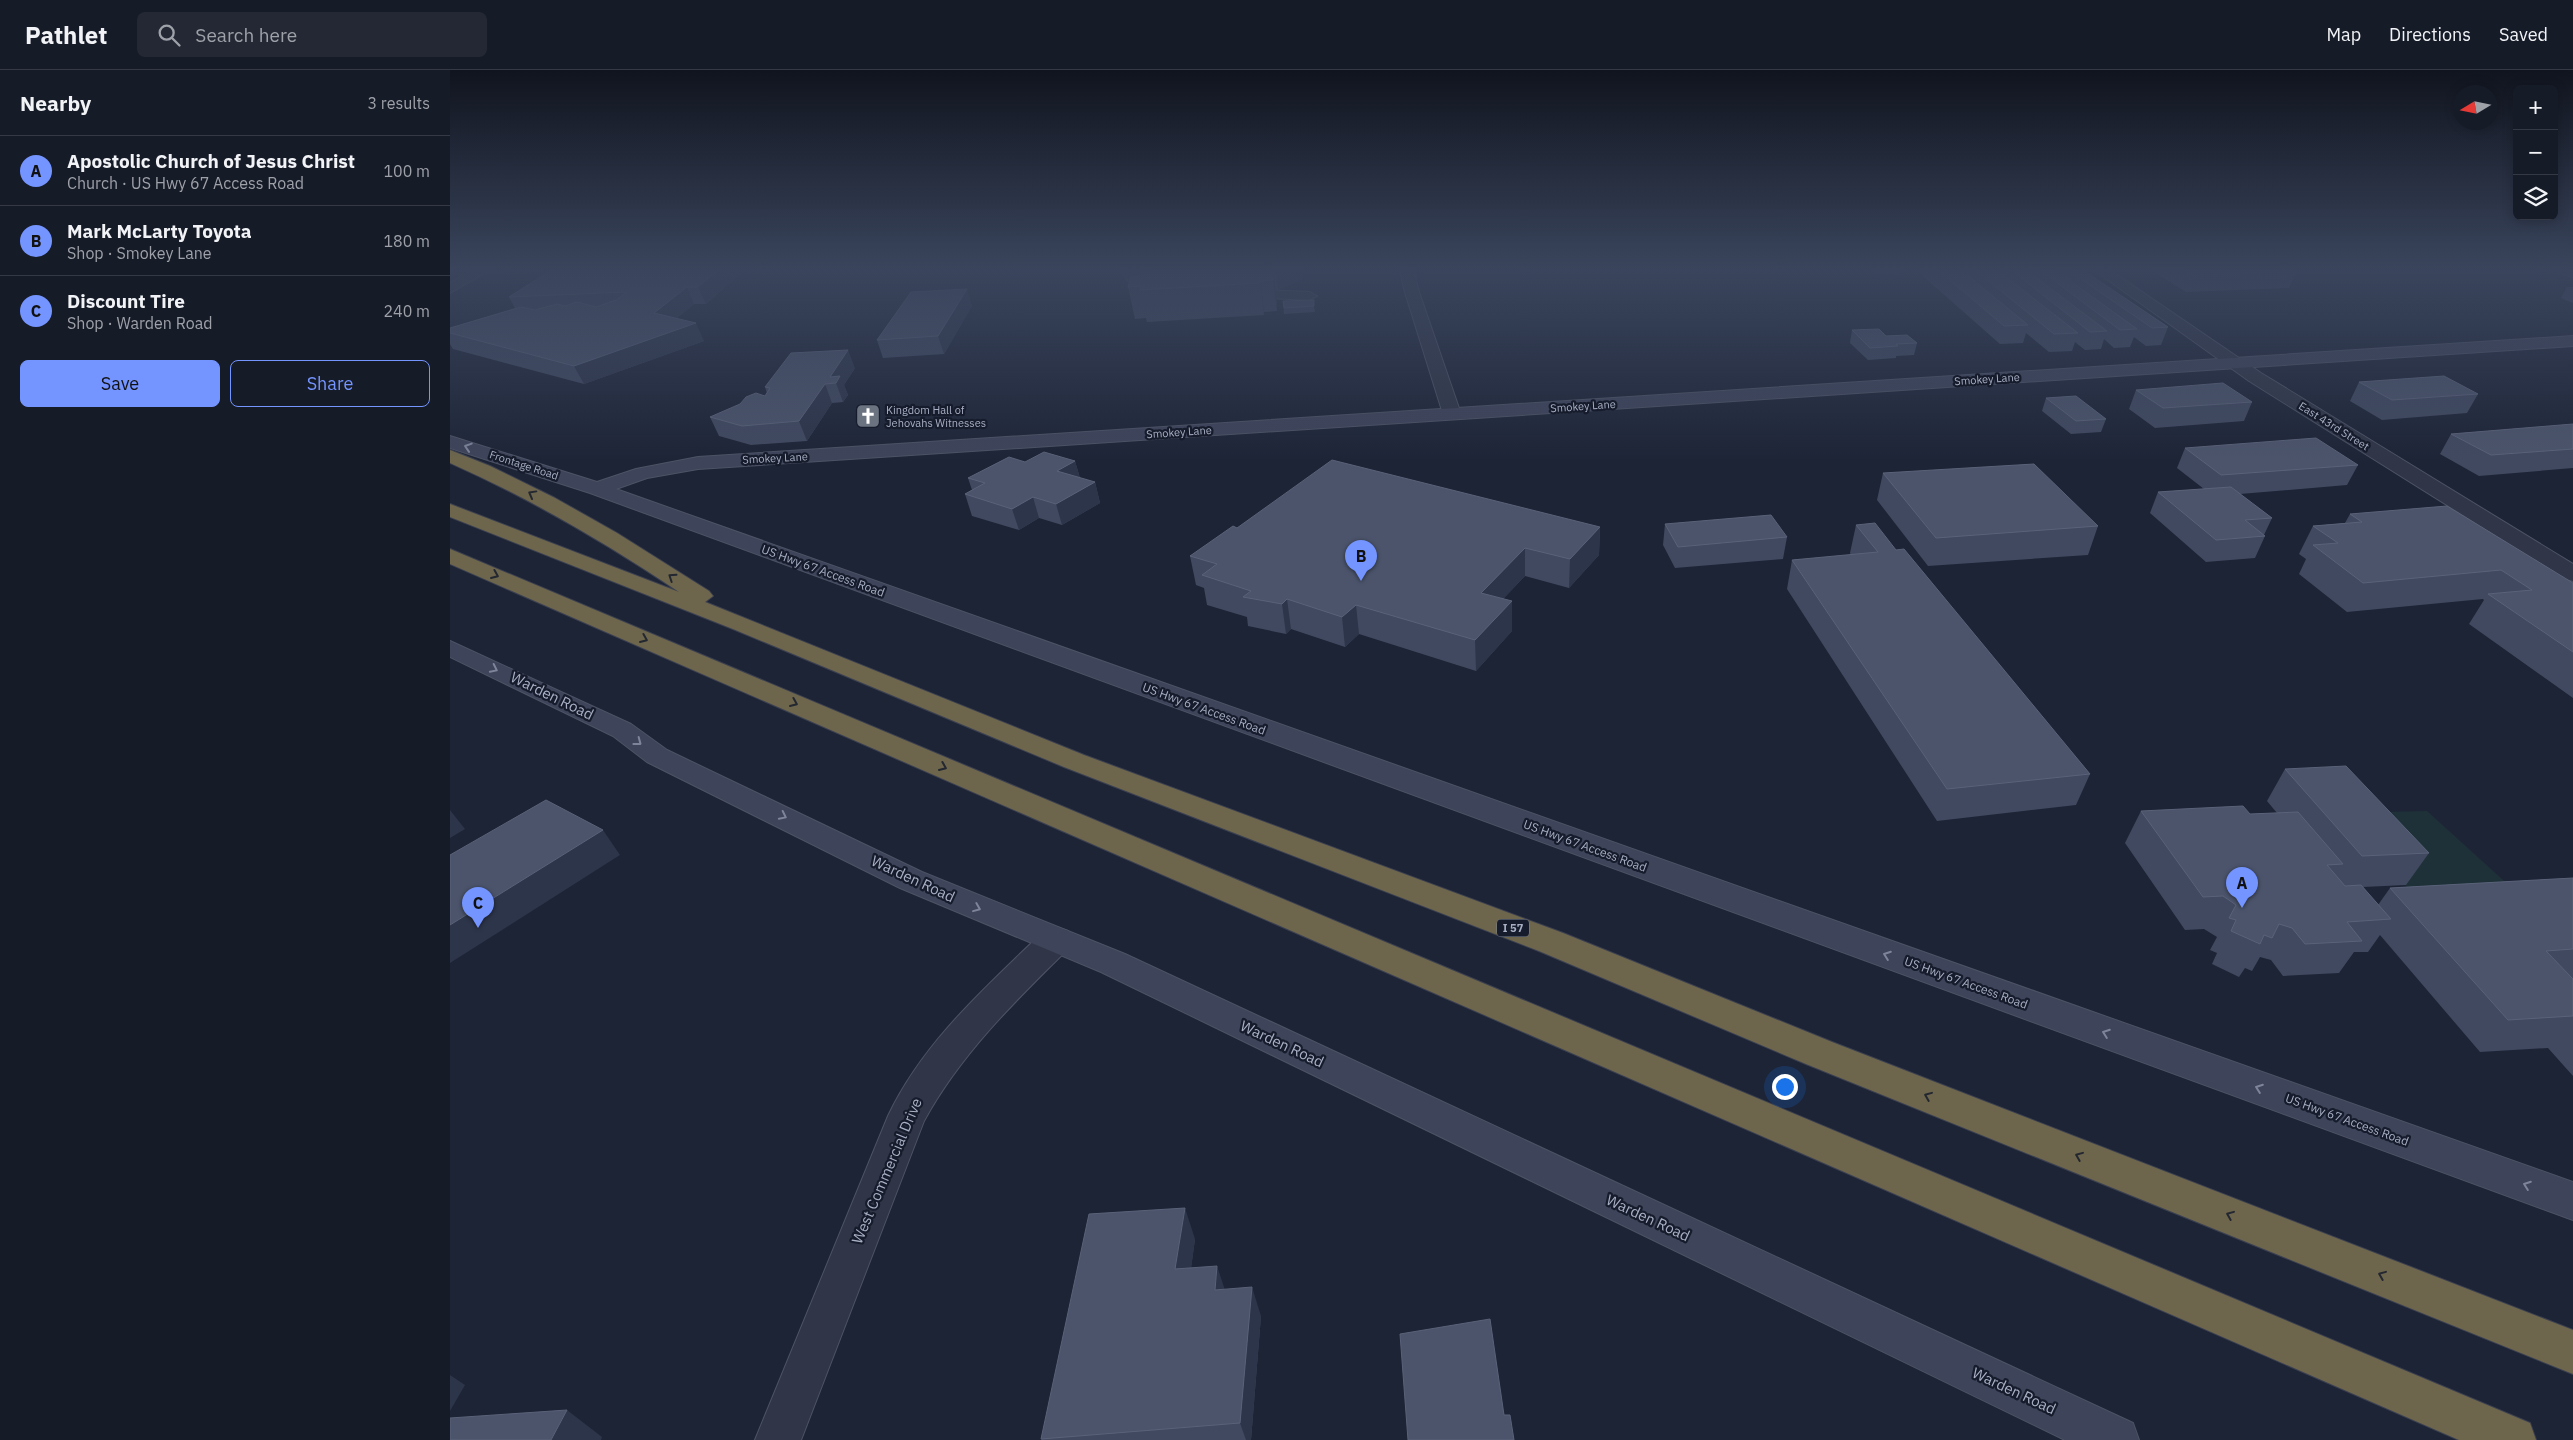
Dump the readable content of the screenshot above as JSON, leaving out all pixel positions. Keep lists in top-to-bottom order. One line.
{"streets":{"highway":["I 57"],"main road":["Smokey Lane","Frontage Road","US Hwy 67 Access Road","Warden Road"],"street":["East 43rd Street","West Commercial Drive"]},"crossings":[["Smokey Lane","East 43rd Street"],["Smokey Lane","Frontage Road"],["Smokey Lane","US Hwy 67 Access Road"],["Frontage Road","US Hwy 67 Access Road"],["Warden Road","West Commercial Drive"]],"one_way":["Frontage Road","US Hwy 67 Access Road","Warden Road"],"places":{"church":["Kingdom Hall of Jehovahs Witnesses"]},"north":"left","page":{"header":"Pathlet","search":"Search here","nav":["Map","Directions","Saved"],"heading":["Nearby","3 results"],"map_buttons":["+","−"],"list":[{"mark":"A","name":"Apostolic Church of Jesus Christ","note":"Church · US Hwy 67 Access Road","value":"100 m"},{"mark":"B","name":"Mark McLarty Toyota","note":"Shop · Smokey Lane","value":"180 m"},{"mark":"C","name":"Discount Tire","note":"Shop · Warden Road","value":"240 m"}],"buttons":["Save","Share"],"pins":["B","A","C"]}}
